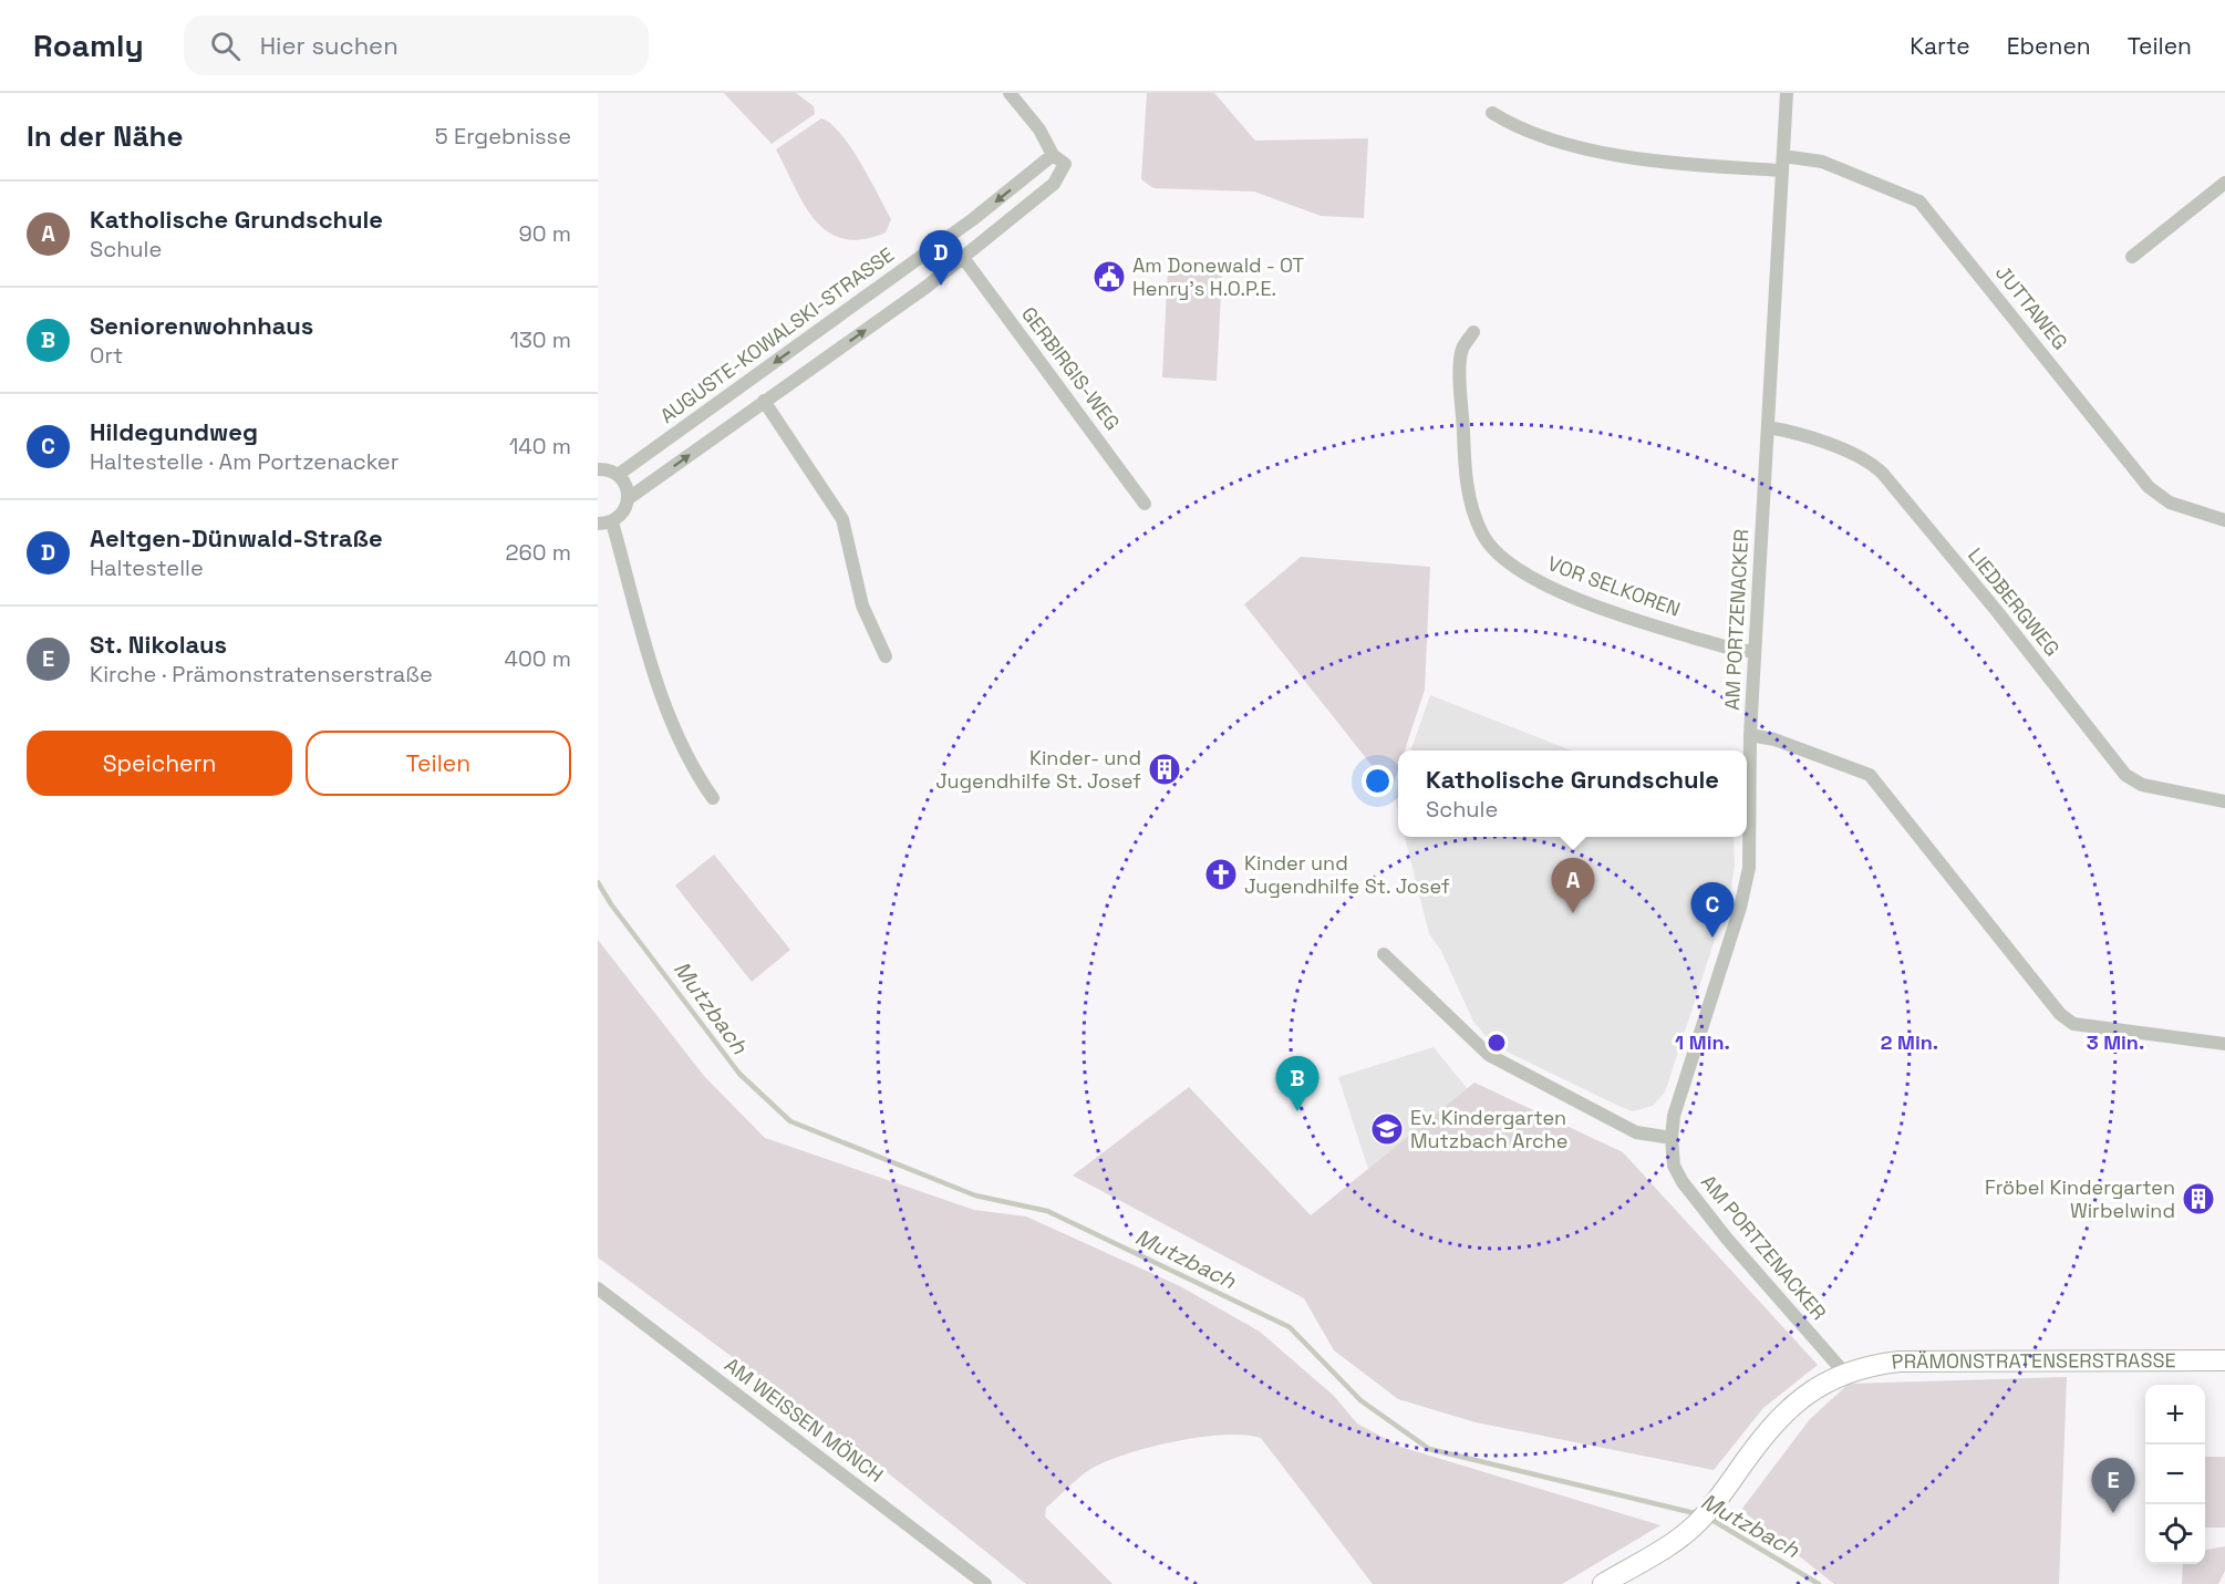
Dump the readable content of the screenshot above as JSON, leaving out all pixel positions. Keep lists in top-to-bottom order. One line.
{"streets":{"main road":["PRÄMONSTRATENSERSTRASSE"],"street":["JUTTAWEG","AUGUSTE-KOWALSKI-STRASSE","GERBIRGIS-WEG","VOR SELKOREN","LIEDBERGWEG","AM PORTZENACKER","AM WEISSEN MÖNCH"]},"crossings":[["JUTTAWEG","AM PORTZENACKER"],["VOR SELKOREN","AM PORTZENACKER"],["LIEDBERGWEG","AM PORTZENACKER"],["AM PORTZENACKER","PRÄMONSTRATENSERSTRASSE"]],"water":["Mutzbach"],"places":{"public building":["Am Donewald - OT Henry's H.O.P.E."],"building":["Kinder- und Jugendhilfe St. Josef","Fröbel Kindergarten Wirbelwind"],"church":["Kinder und Jugendhilfe St. Josef"],"school or university":["Ev. Kindergarten Mutzbach Arche"]},"page":{"header":"Roamly","search":"Hier suchen","nav":["Karte","Ebenen","Teilen"],"heading":["In der Nähe","5 Ergebnisse"],"list":[{"mark":"A","name":"Katholische Grundschule","note":"Schule","value":"90 m"},{"mark":"B","name":"Seniorenwohnhaus","note":"Ort","value":"130 m"},{"mark":"C","name":"Hildegundweg","note":"Haltestelle · Am Portzenacker","value":"140 m"},{"mark":"D","name":"Aeltgen-Dünwald-Straße","note":"Haltestelle","value":"260 m"},{"mark":"E","name":"St. Nikolaus","note":"Kirche · Prämonstratenserstraße","value":"400 m"}],"pins":["D","A","C","B","E"],"buttons":["Speichern","Teilen"],"popup":["Katholische Grundschule","Schule"],"map_buttons":["+","−"]},"rings":["1 Min.","2 Min.","3 Min."]}
